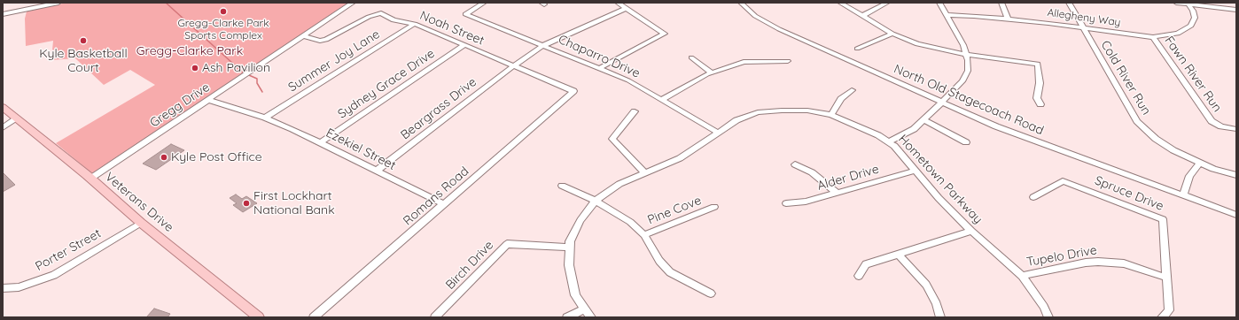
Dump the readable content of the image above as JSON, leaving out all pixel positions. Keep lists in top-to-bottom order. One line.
{"streets":{"main road":["Veterans Drive"],"street":["Allegheny Way","Noah Street","Chaparro Drive","Summer Joy Lane","Fawn River Run","Cold River Run","Sydney Grace Drive","North Old Stagecoach Road","Gregg Drive","Beargrass Drive","Ezekiel Street","Alder Drive","Hometown Parkway","Spruce Drive","Romans Road","Pine Cove","Porter Street","Tupelo Drive","Birch Drive"]},"crossings":[["Allegheny Way","Fawn River Run"],["Allegheny Way","Cold River Run"],["Noah Street","Summer Joy Lane"],["Noah Street","Sydney Grace Drive"],["Noah Street","Gregg Drive"],["Noah Street","Beargrass Drive"],["Noah Street","Romans Road"],["Chaparro Drive","Beargrass Drive"],["Chaparro Drive","Hometown Parkway"],["Summer Joy Lane","Ezekiel Street"],["Sydney Grace Drive","Ezekiel Street"],["Gregg Drive","Ezekiel Street"],["Gregg Drive","Veterans Drive"],["Beargrass Drive","Ezekiel Street"],["Ezekiel Street","Romans Road"],["Alder Drive","Hometown Parkway"],["Hometown Parkway","Tupelo Drive"],["Hometown Parkway","Birch Drive"],["Spruce Drive","Tupelo Drive"],["Veterans Drive","Porter Street"]],"parks":["Gregg-Clarke Park"],"places":["Gregg-Clarke Park Sports Complex","Kyle Basketball Court","Ash Pavilion","Kyle Post Office","First Lockhart National Bank"]}
